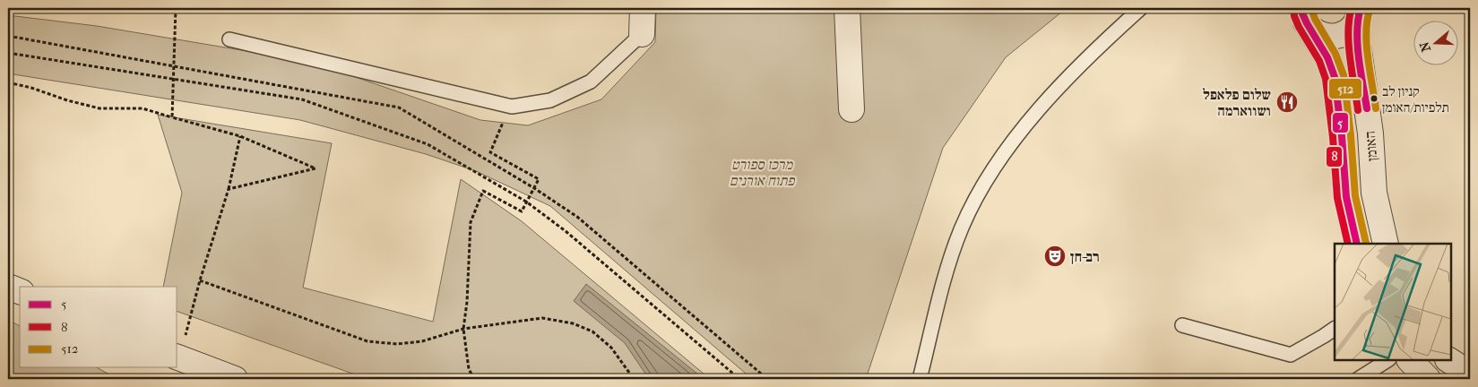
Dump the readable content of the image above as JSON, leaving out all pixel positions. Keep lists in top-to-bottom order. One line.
{"streets":{"street":["האומן"]},"parks":["מרכז ספורט פתוח אורנים"],"places":{"other":["קניון לב תלפיות/האומן"],"restaurant":["שלום פלאפל ושווארמה"],"theatre":["רב-חן"]},"lines":["transit line 5","transit line 8","transit line 512"],"legend":["5","8","512"],"north":"left"}
